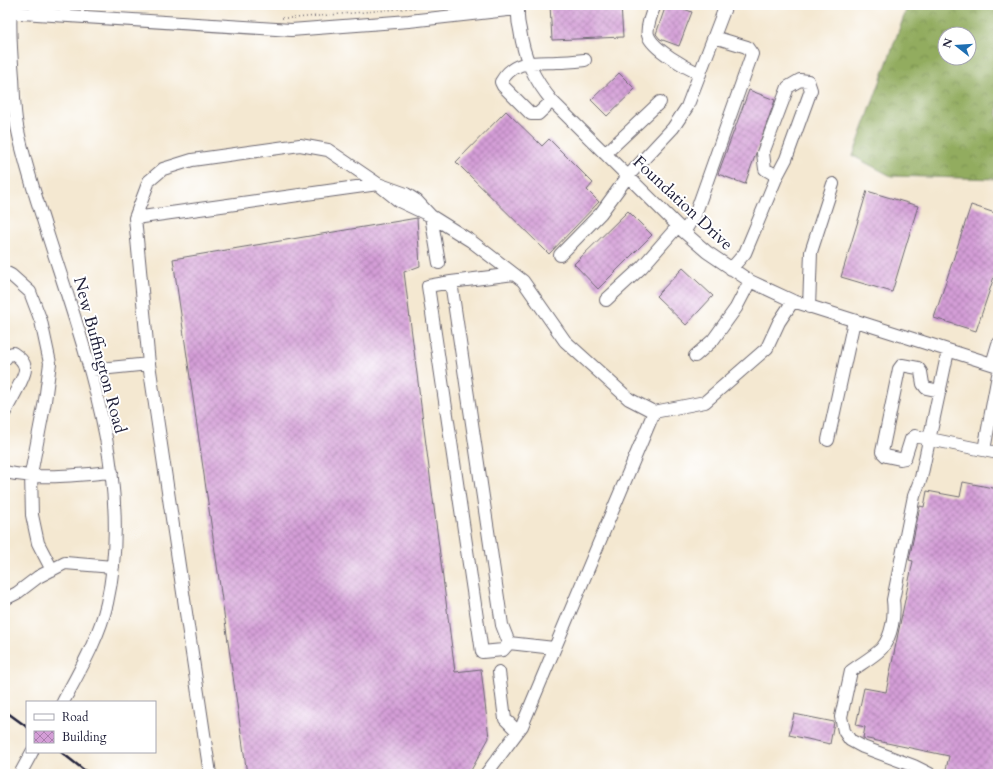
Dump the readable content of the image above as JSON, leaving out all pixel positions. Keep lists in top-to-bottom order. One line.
{"streets":{"street":["Foundation Drive","New Buffington Road"]},"legend":["Road","Building"],"north":"left"}
